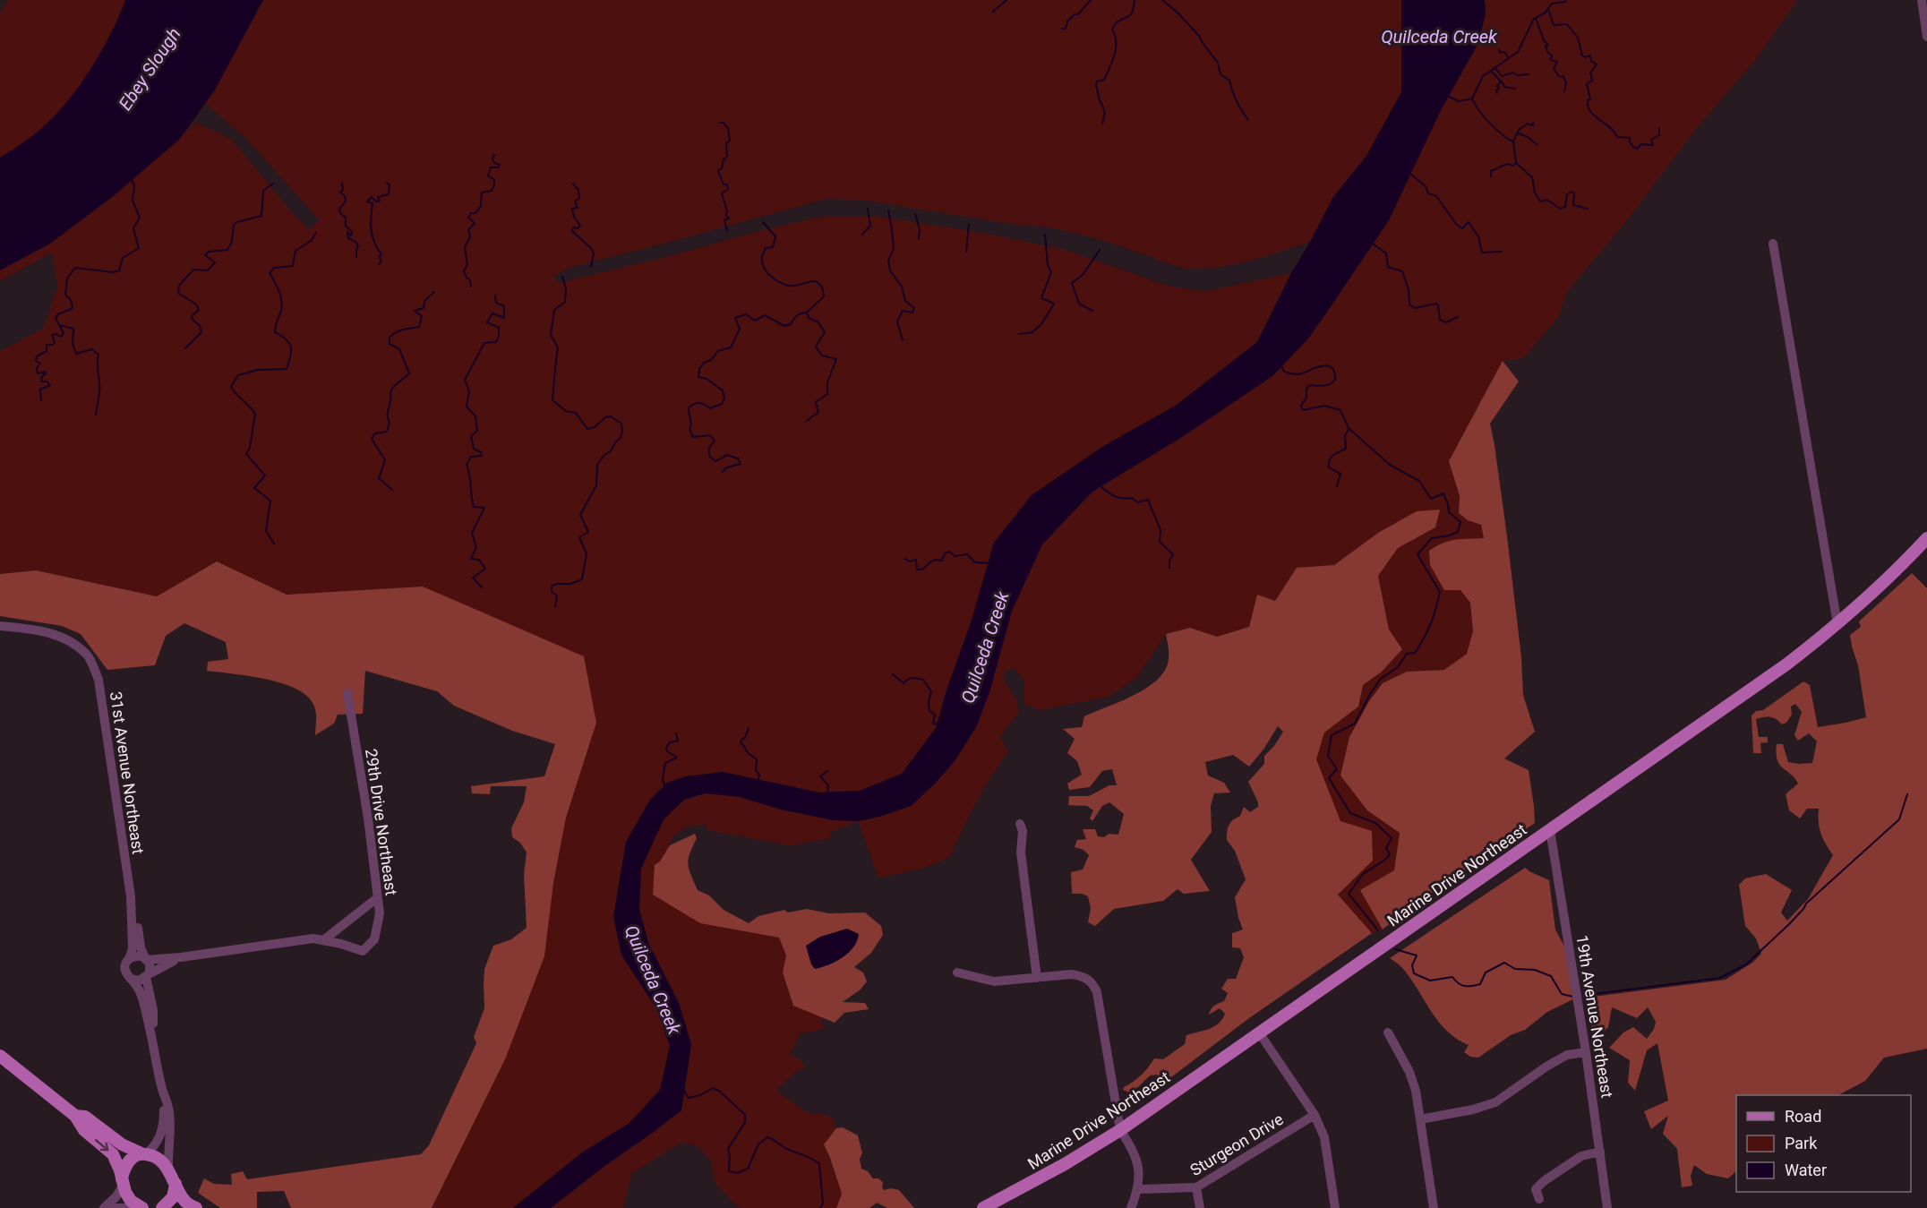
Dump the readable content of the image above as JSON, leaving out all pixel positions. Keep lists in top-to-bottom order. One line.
{"streets":{"main road":["Marine Drive Northeast"],"street":["31st Avenue Northeast","29th Drive Northeast","19th Avenue Northeast","Sturgeon Drive"]},"crossings":[["Marine Drive Northeast","19th Avenue Northeast"]],"water":["Quilceda Creek","Ebey Slough"],"legend":["Road","Park","Water"]}
